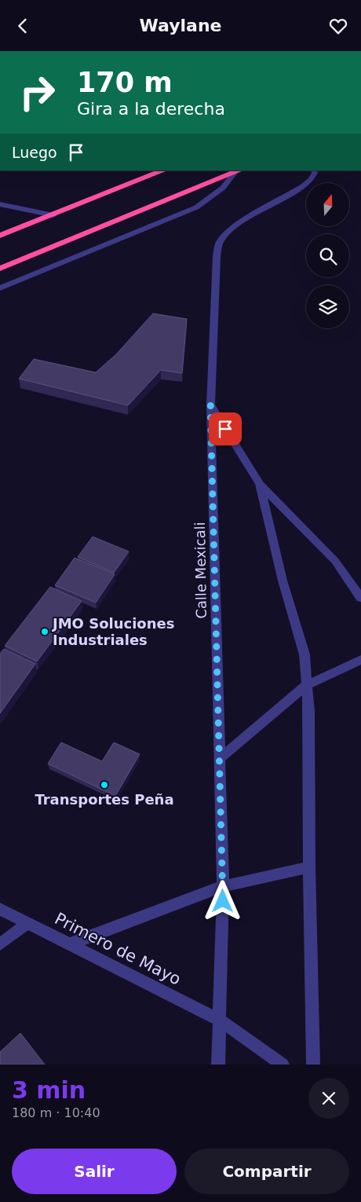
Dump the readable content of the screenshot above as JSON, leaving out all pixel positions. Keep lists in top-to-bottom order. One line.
{"streets":{"street":["Calle Mexicali","Primero de Mayo"]},"crossings":[["Calle Mexicali","Primero de Mayo"]],"places":["JMO Soluciones Industriales","Transportes Peña"],"north":"top","page":{"header":"Waylane","turn":["170 m","Gira a la derecha"],"then":"Luego","heading":["3 min","180 m · 10:40"],"buttons":["Salir","Compartir"]}}
